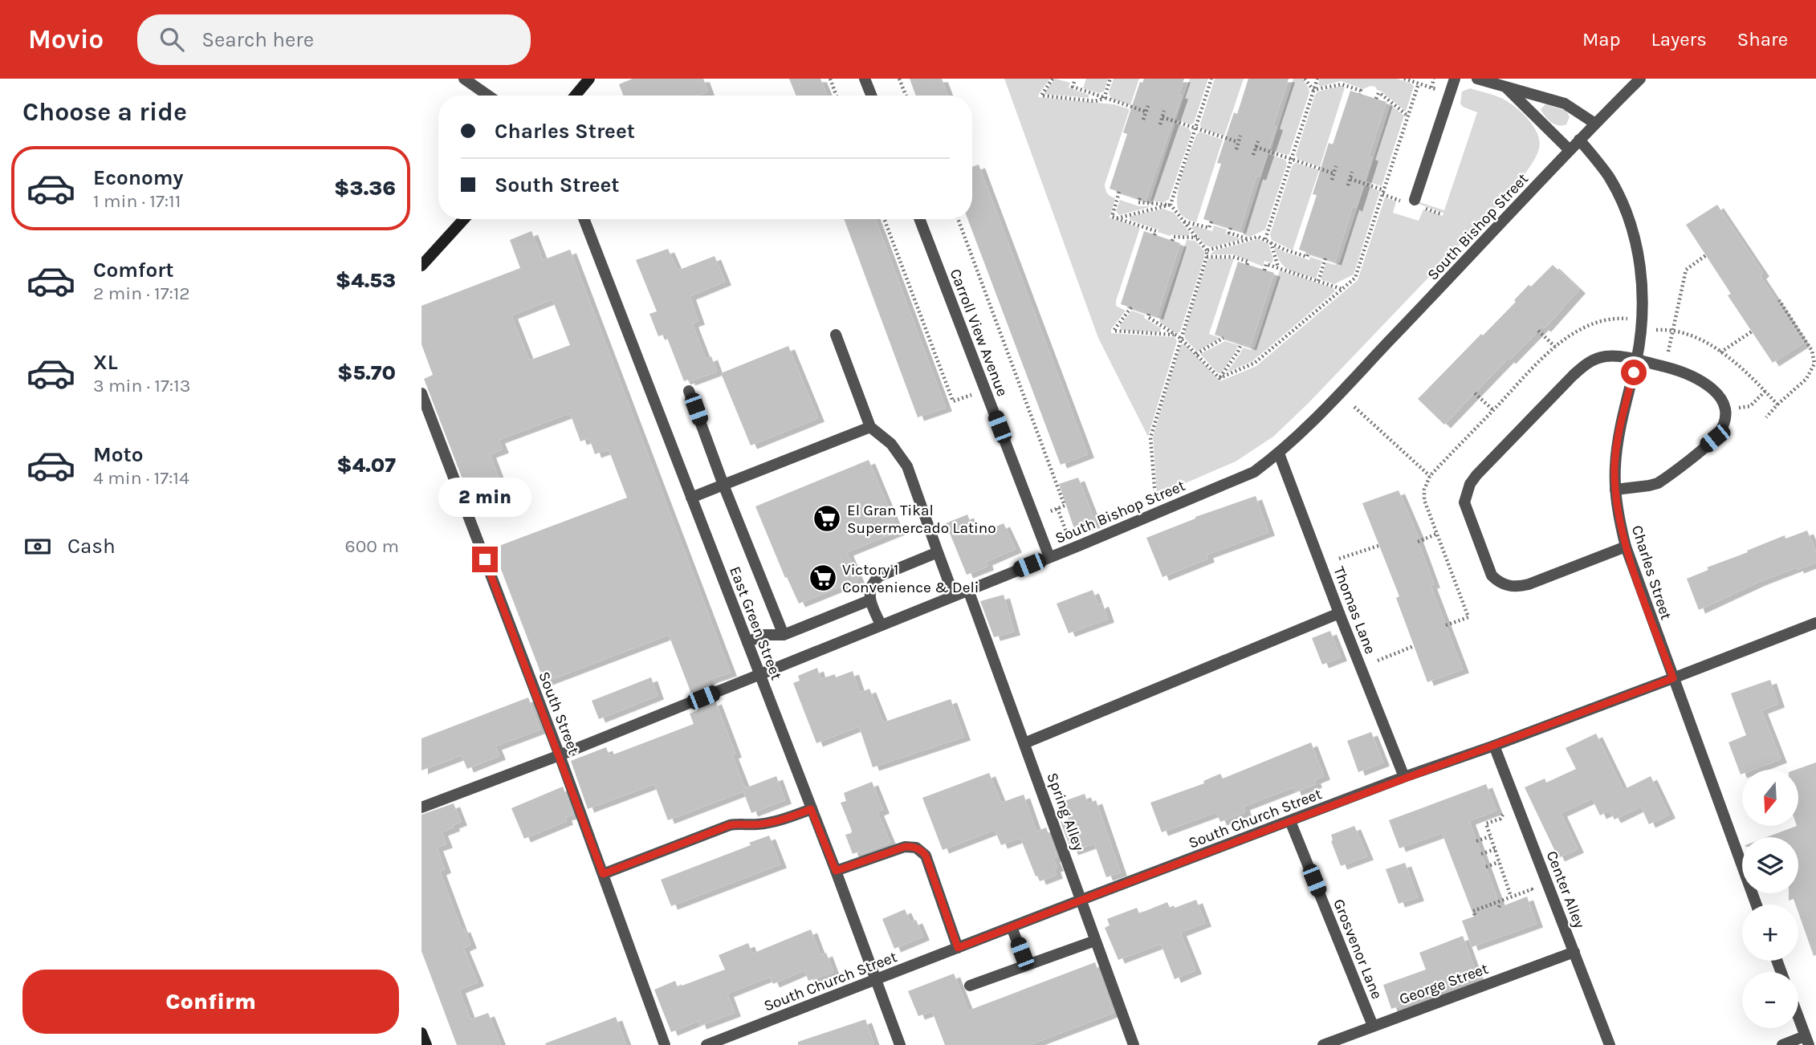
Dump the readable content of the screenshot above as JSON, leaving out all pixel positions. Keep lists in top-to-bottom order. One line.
{"streets":{"street":["South Bishop Street","Carroll View Avenue","Charles Street","Thomas Lane","East Green Street","South Street","Spring Alley","South Church Street","Center Alley","Grosvenor Lane","George Street"]},"crossings":[["South Bishop Street","Carroll View Avenue"],["South Bishop Street","Charles Street"],["South Bishop Street","Thomas Lane"],["South Bishop Street","East Green Street"],["South Bishop Street","South Street"],["South Bishop Street","Spring Alley"],["Charles Street","South Church Street"],["Thomas Lane","South Church Street"],["East Green Street","South Church Street"],["Spring Alley","South Church Street"],["South Church Street","Center Alley"],["South Church Street","Grosvenor Lane"],["Center Alley","George Street"],["Grosvenor Lane","George Street"]],"places":{"supermarket":["El Gran Tikal Supermercado Latino","Victory 1 Convenience & Deli"]},"north":"bottom","page":{"header":"Movio","search":"Search here","nav":["Map","Layers","Share"],"heading":"Choose a ride","banner":["Charles Street","South Street"],"list":[{"name":"Economy","note":"1 min · 17:11","value":"$3.36"},{"name":"Comfort","note":"2 min · 17:12","value":"$4.53"},{"name":"XL","note":"3 min · 17:13","value":"$5.70"},{"name":"Moto","note":"4 min · 17:14","value":"$4.07"}],"bubble":"2 min","pay":["Cash","600 m"],"map_buttons":["+","−"],"buttons":"Confirm"}}
